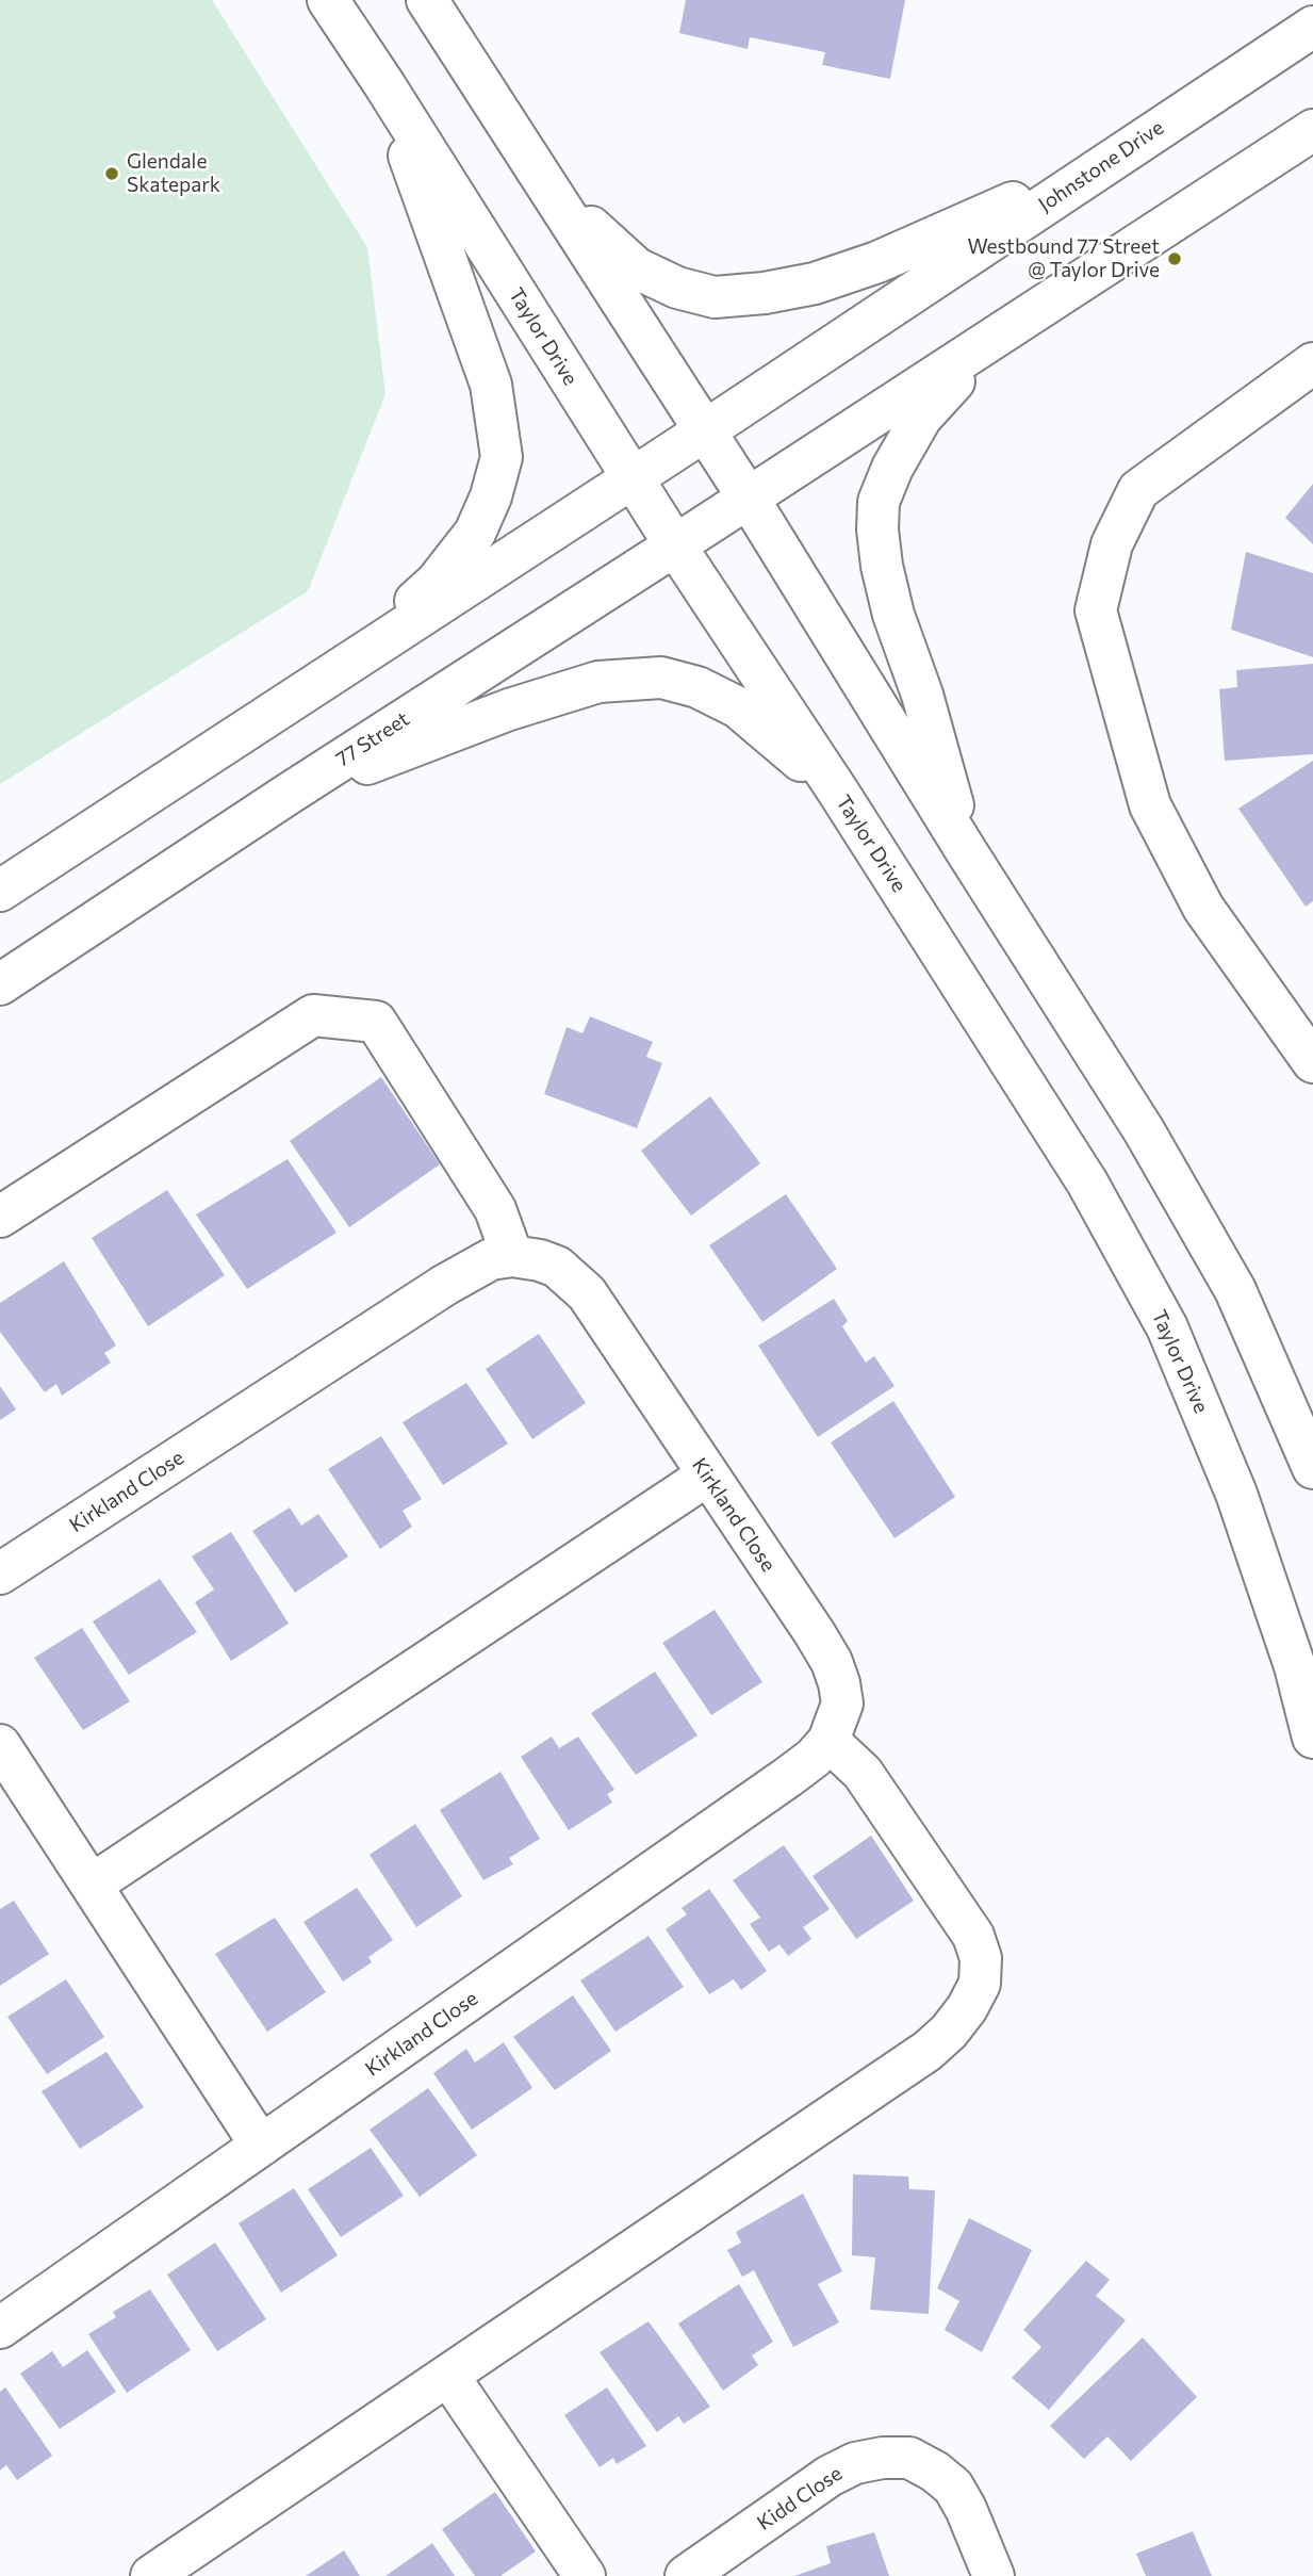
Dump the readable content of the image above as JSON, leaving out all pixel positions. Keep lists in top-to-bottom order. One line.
{"streets":{"main road":["Johnstone Drive","Taylor Drive","77 Street","Kirkland Close","Kidd Close"]},"crossings":[["Taylor Drive","77 Street"]],"places":["Glendale Skatepark","Westbound 77 Street @ Taylor Drive"]}
